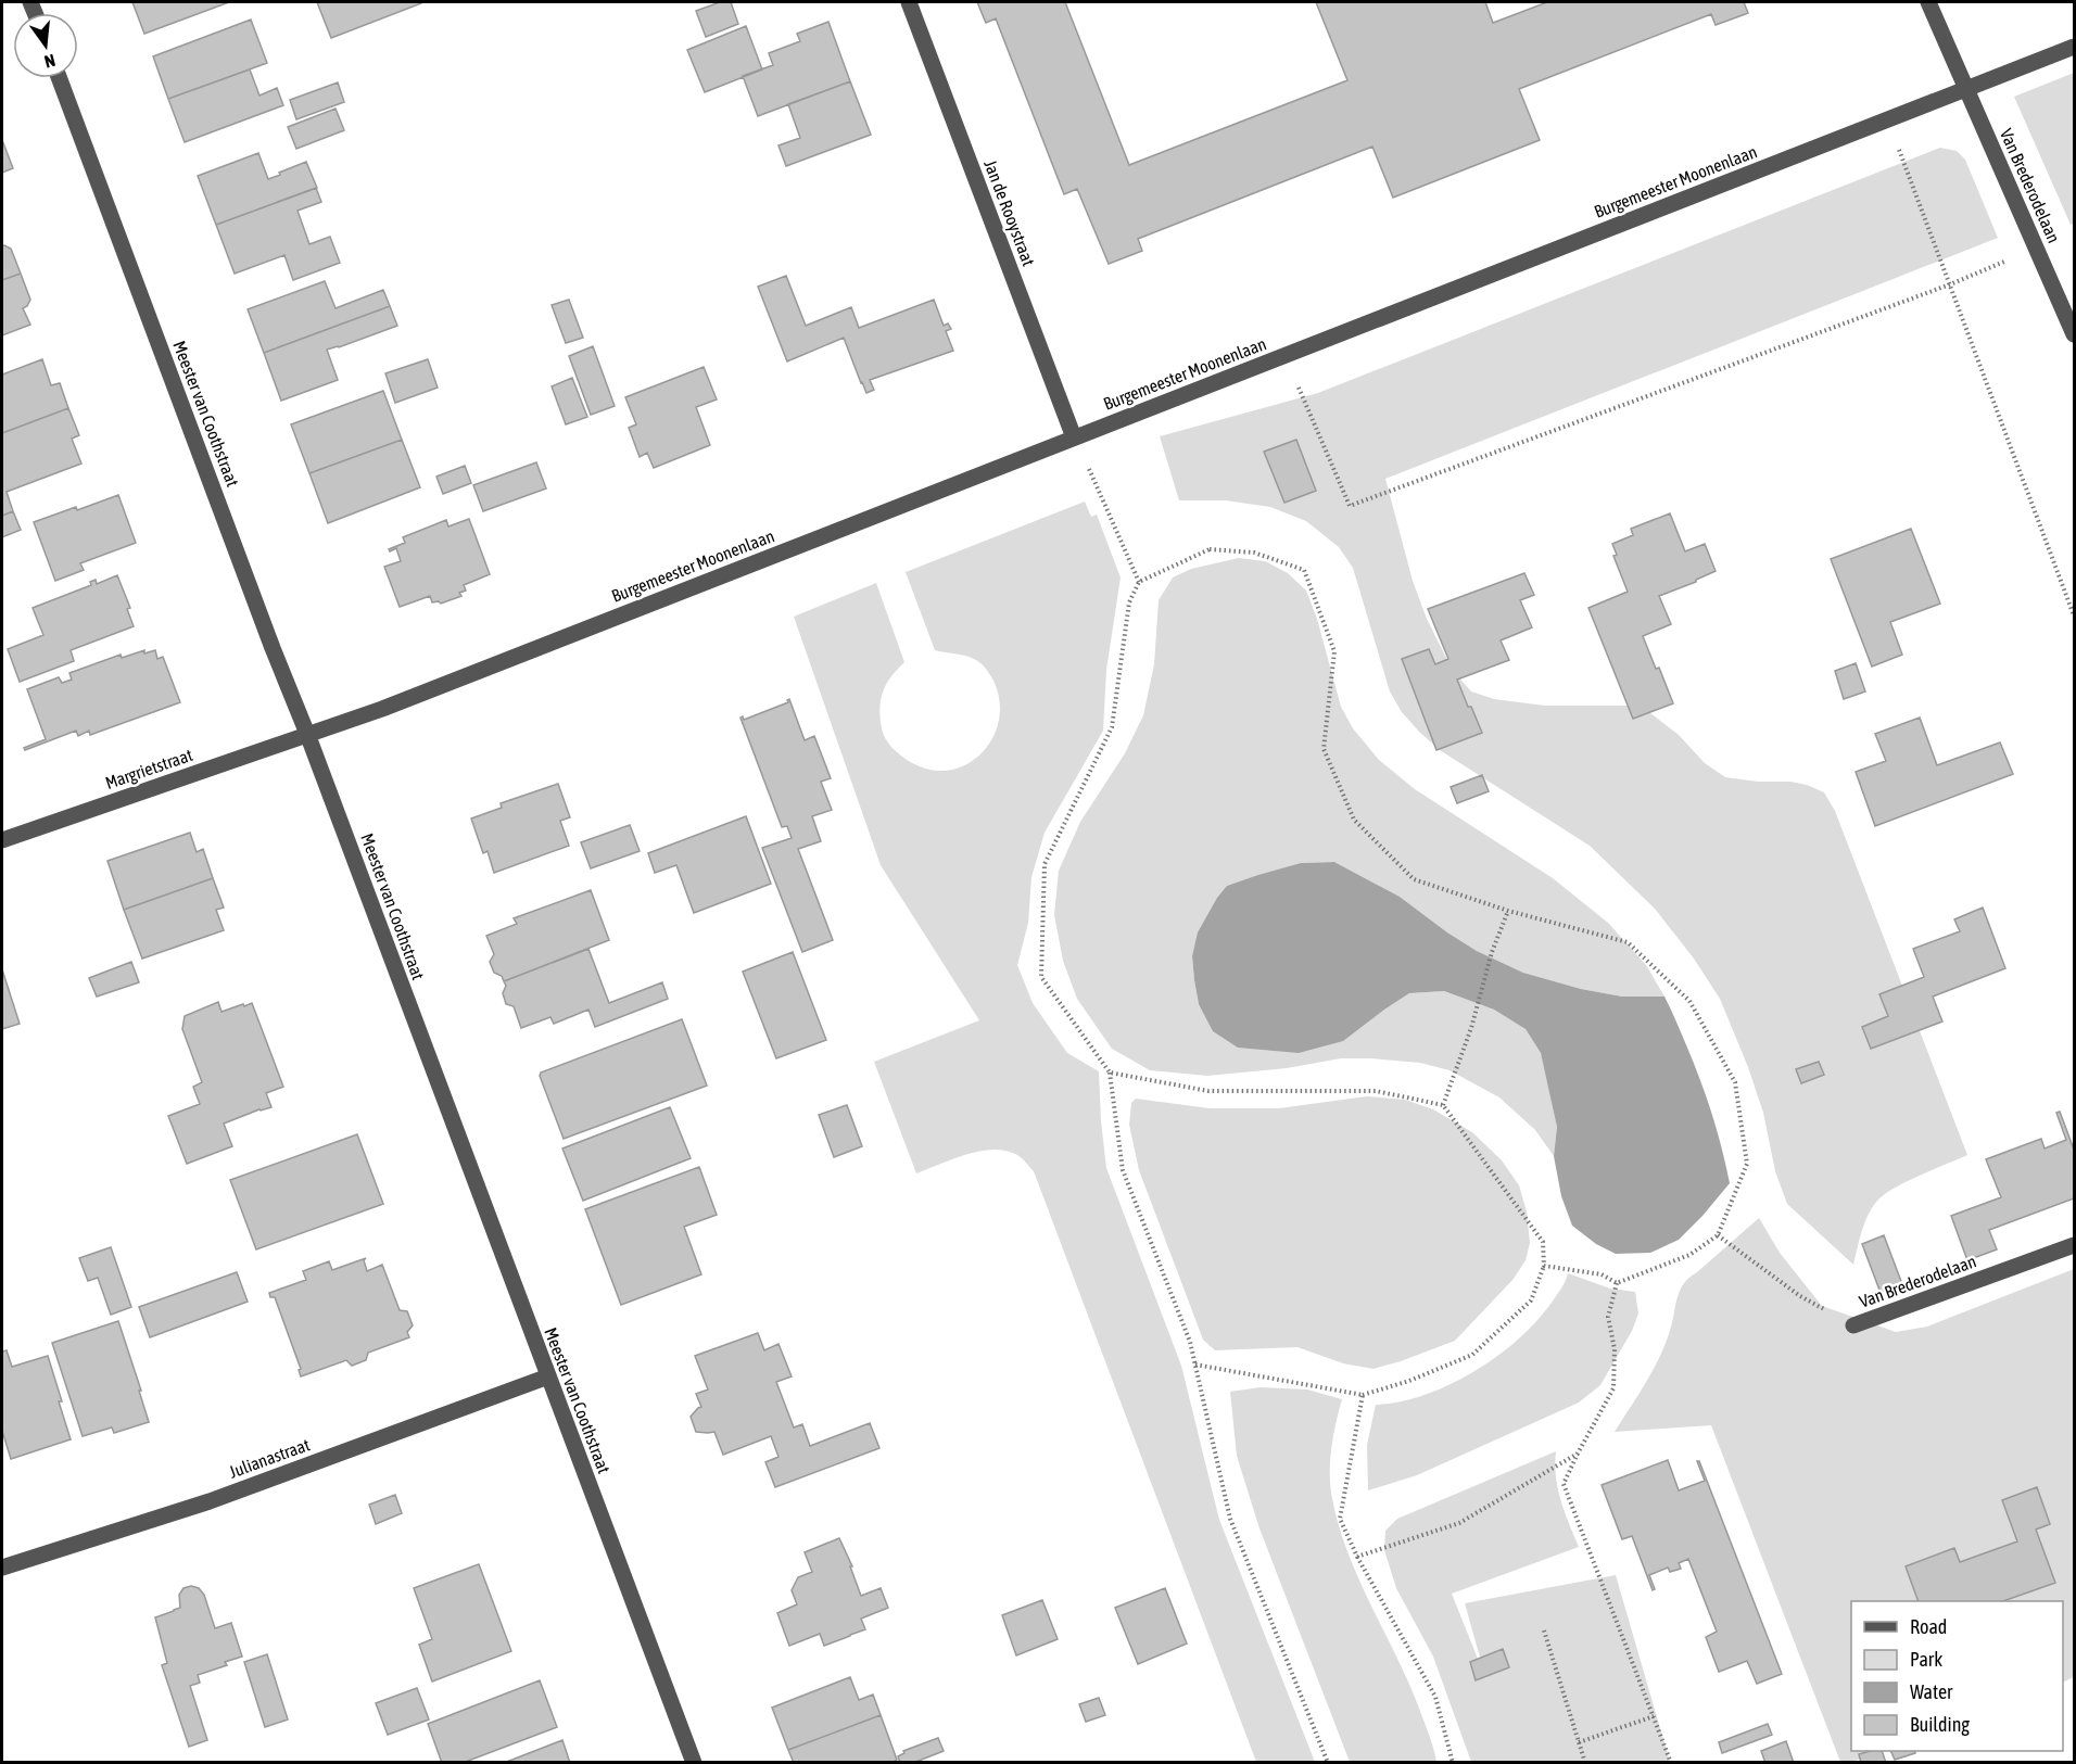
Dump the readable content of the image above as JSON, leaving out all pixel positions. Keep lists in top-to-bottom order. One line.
{"streets":{"street":["Burgemeester Moonenlaan","Van Brederodelaan","Jan de Rooystraat","Meester van Coothstraat","Margrietstraat","Julianastraat"]},"crossings":[["Burgemeester Moonenlaan","Van Brederodelaan"],["Burgemeester Moonenlaan","Jan de Rooystraat"],["Burgemeester Moonenlaan","Meester van Coothstraat"],["Burgemeester Moonenlaan","Margrietstraat"],["Meester van Coothstraat","Margrietstraat"],["Meester van Coothstraat","Julianastraat"]],"legend":["Road","Park","Water","Building"],"north":"bottom"}
